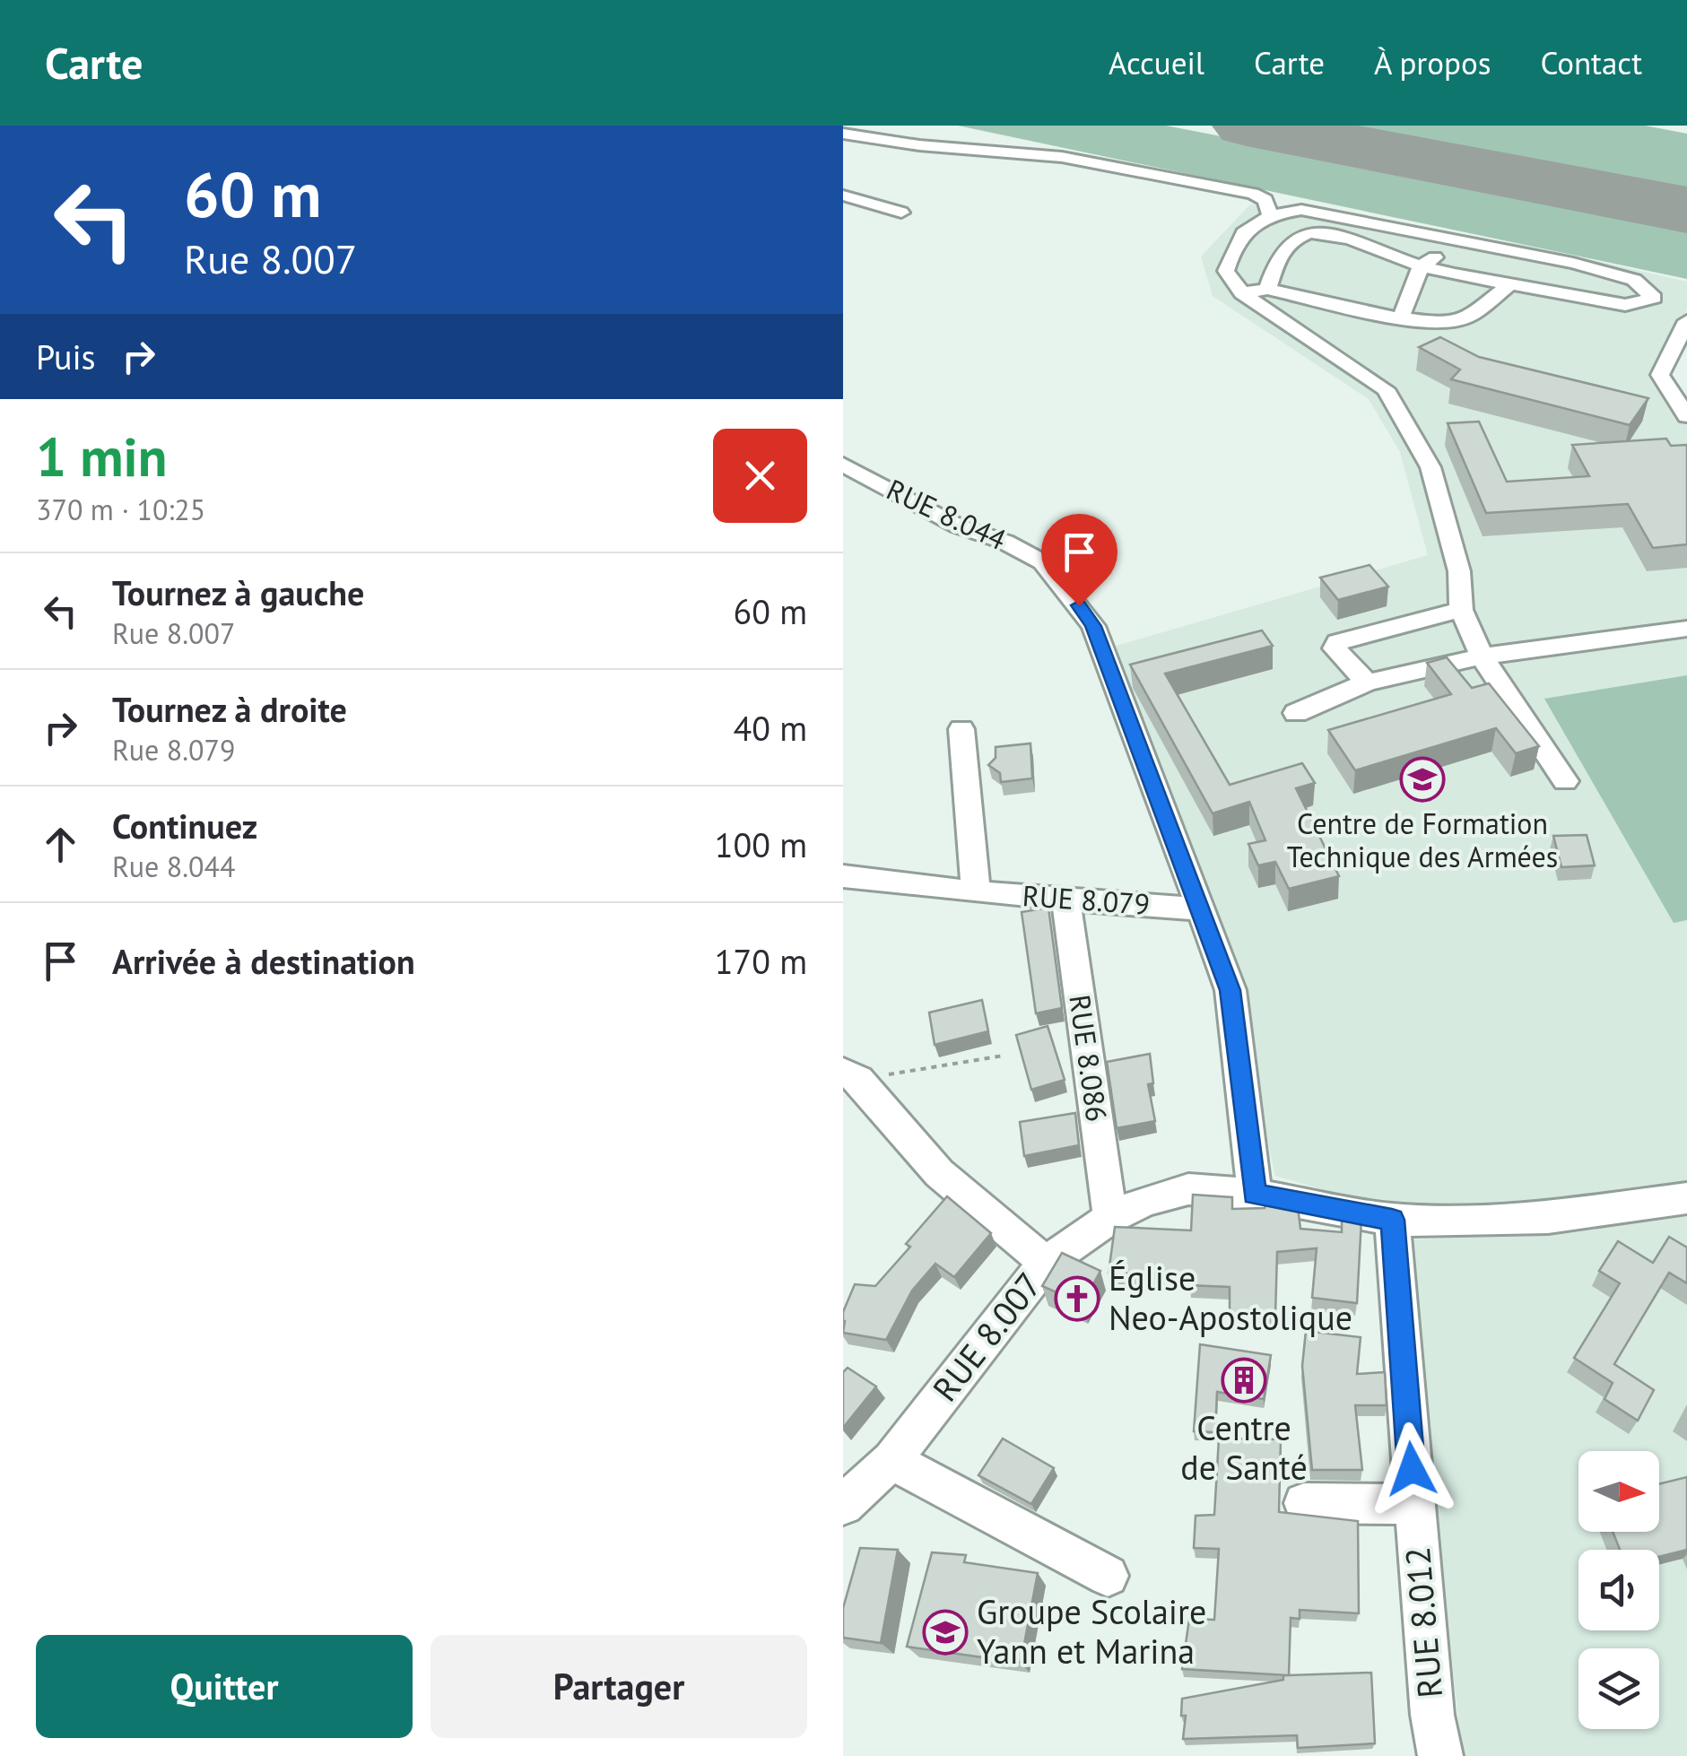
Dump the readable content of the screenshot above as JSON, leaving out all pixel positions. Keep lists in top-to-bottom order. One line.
{"streets":{"street":["RUE 8.044","RUE 8.079","RUE 8.086","RUE 8.007","RUE 8.012"]},"crossings":[["RUE 8.044","RUE 8.079"],["RUE 8.079","RUE 8.086"],["RUE 8.086","RUE 8.007"],["RUE 8.007","RUE 8.012"]],"places":{"school or university":["Centre de Formation Technique des Armées","Groupe Scolaire Yann et Marina"],"church":["Église Neo-Apostolique"],"building":["Centre de Santé"]},"north":"right","page":{"header":"Carte","nav":["Accueil","Carte","À propos","Contact"],"turn":["60 m","Rue 8.007"],"then":"Puis","heading":["1 min","370 m · 10:25"],"list":[{"name":"Tournez à gauche","note":"Rue 8.007","value":"60 m"},{"name":"Tournez à droite","note":"Rue 8.079","value":"40 m"},{"name":"Continuez","note":"Rue 8.044","value":"100 m"},{"name":"Arrivée à destination","value":"170 m"}],"buttons":["Quitter","Partager"]}}
